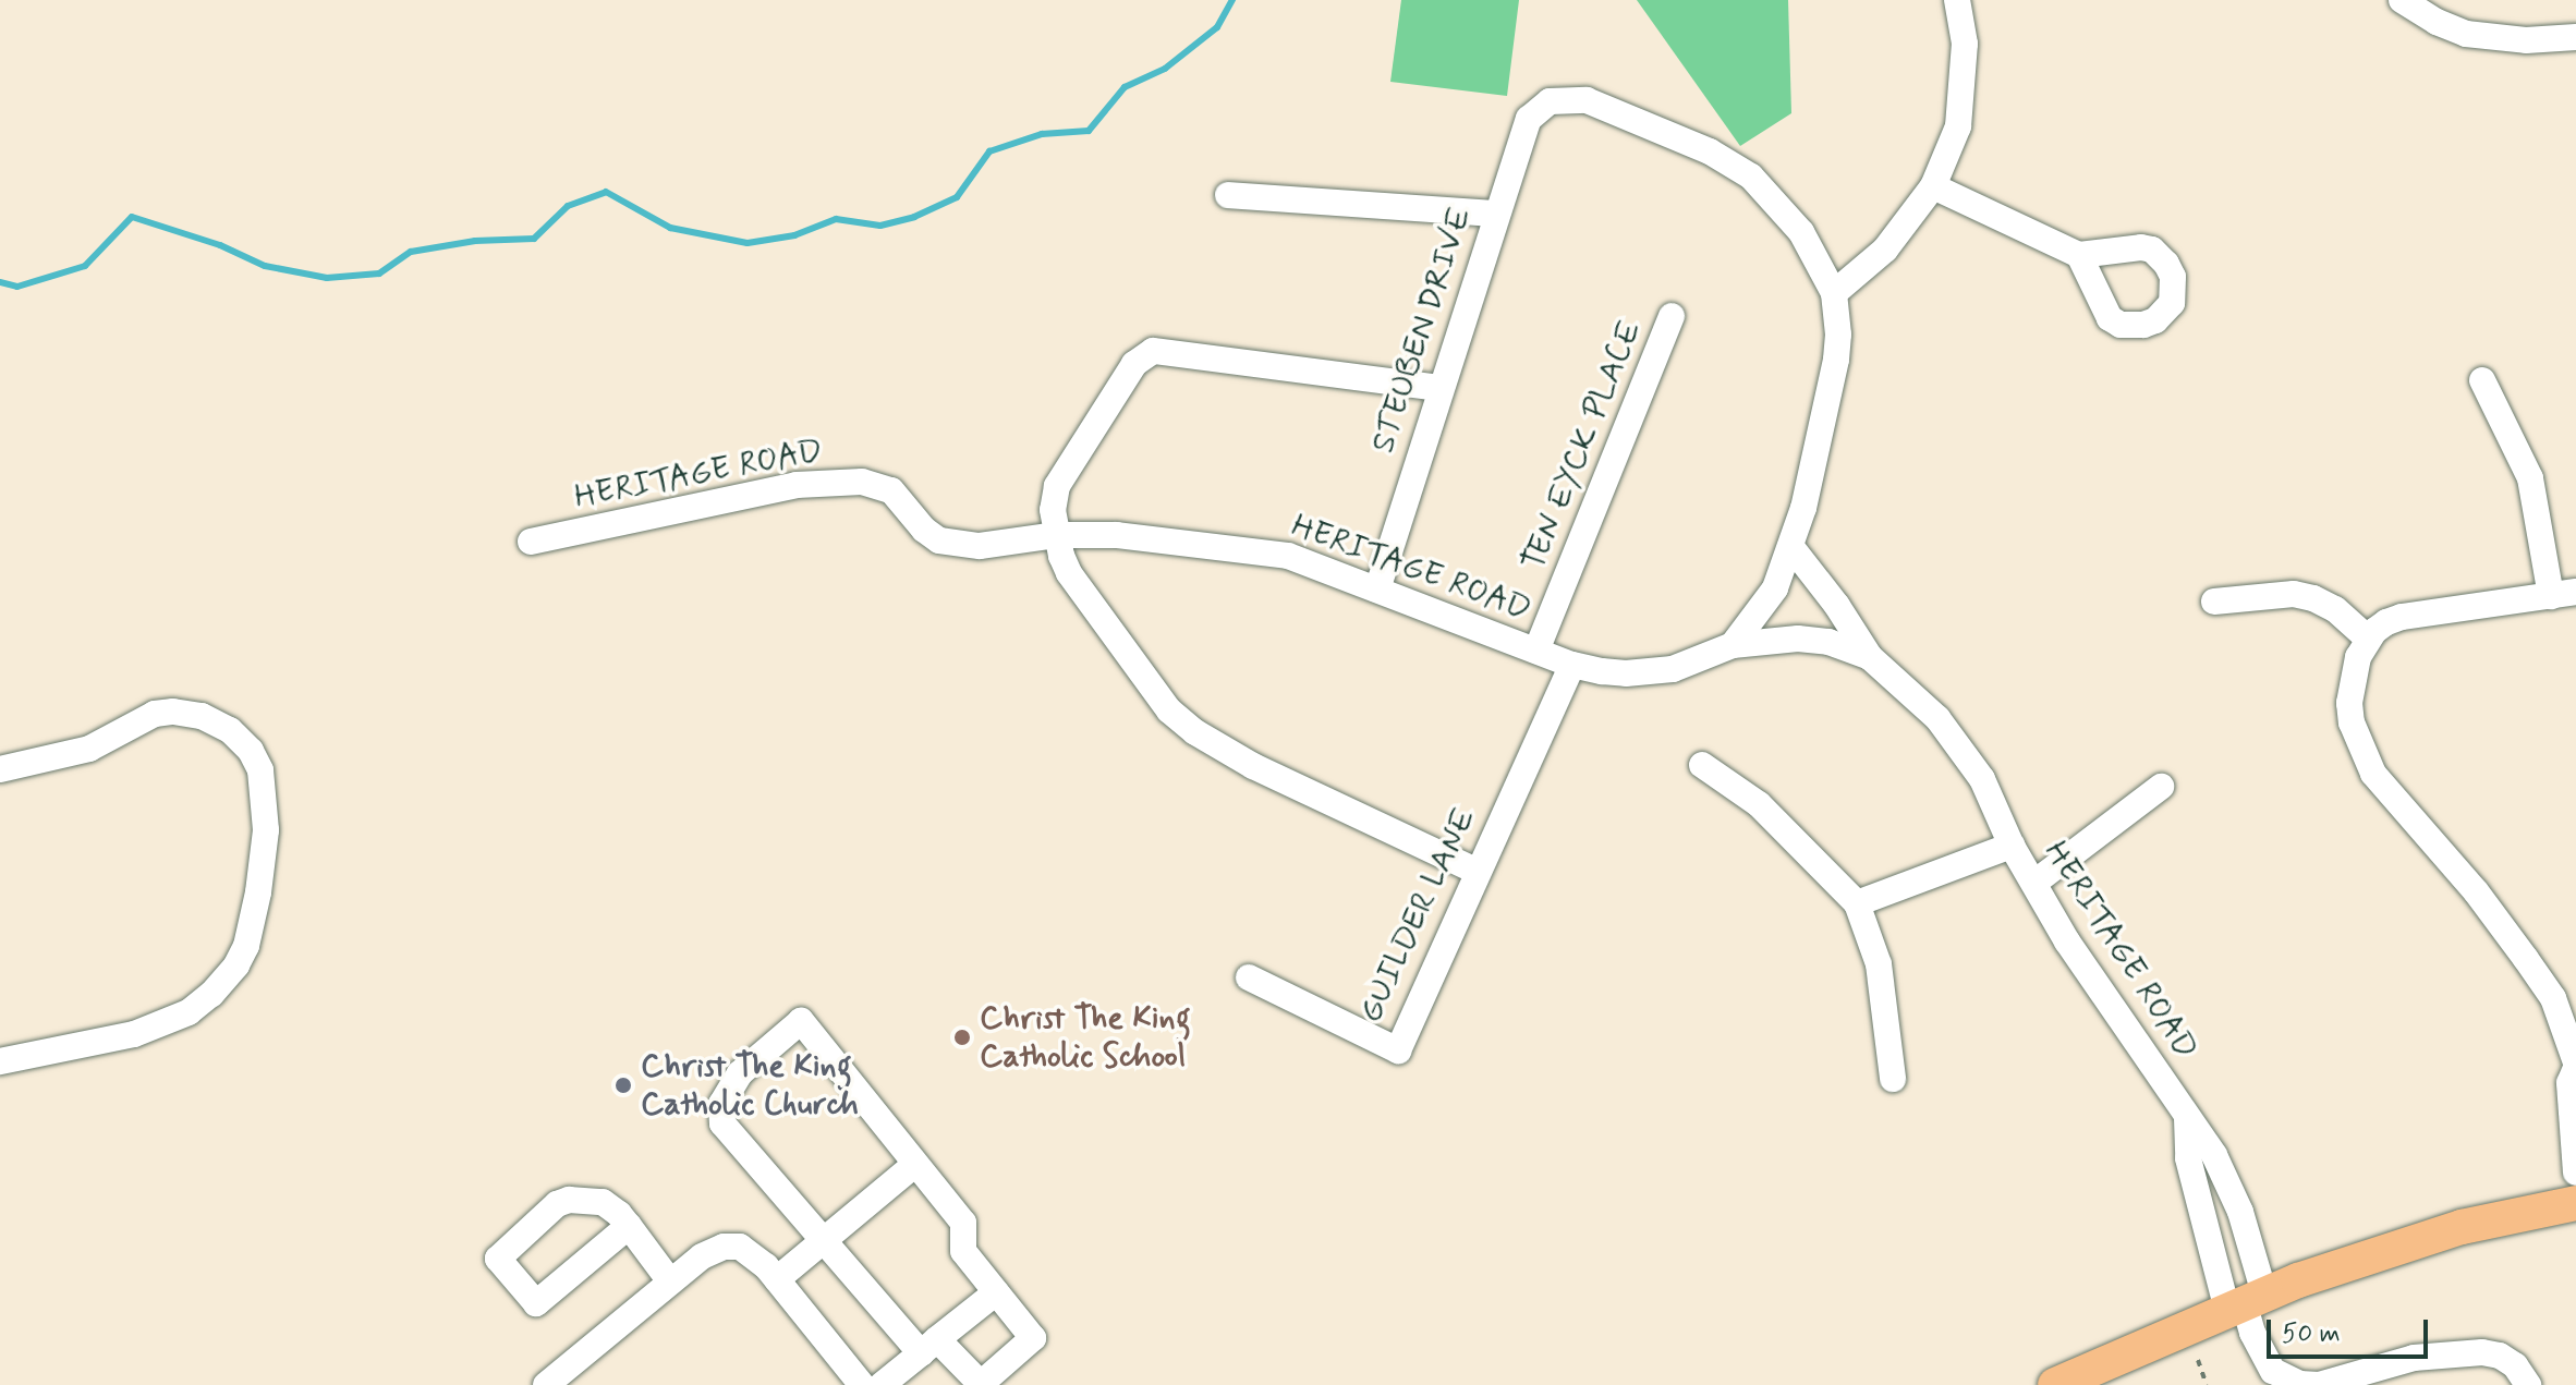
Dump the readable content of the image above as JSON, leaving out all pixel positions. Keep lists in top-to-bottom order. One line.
{"streets":{"street":["STEUBEN DRIVE","TEN EYCK PLACE","HERITAGE ROAD","GUILDER LANE"]},"crossings":[["STEUBEN DRIVE","HERITAGE ROAD"],["TEN EYCK PLACE","HERITAGE ROAD"],["HERITAGE ROAD","GUILDER LANE"]],"places":["Christ The King Catholic School","Christ The King Catholic Church"],"scale_bar":"50 m"}
